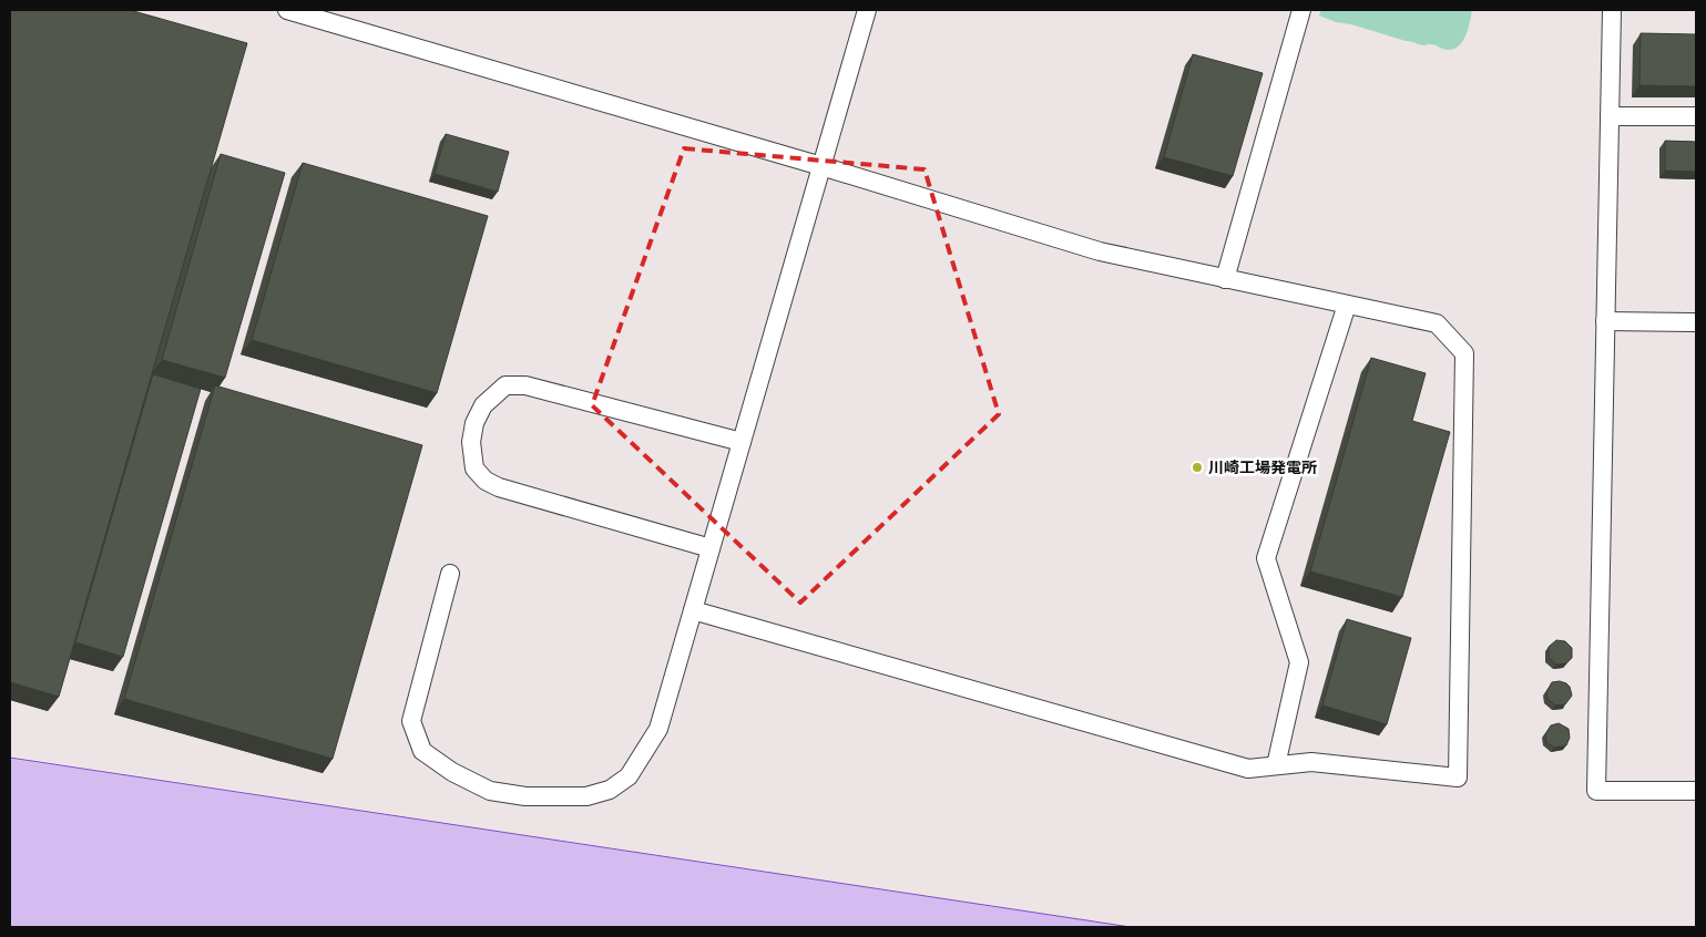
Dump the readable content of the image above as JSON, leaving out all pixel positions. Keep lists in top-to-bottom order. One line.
{"places":["川崎工場発電所"]}
